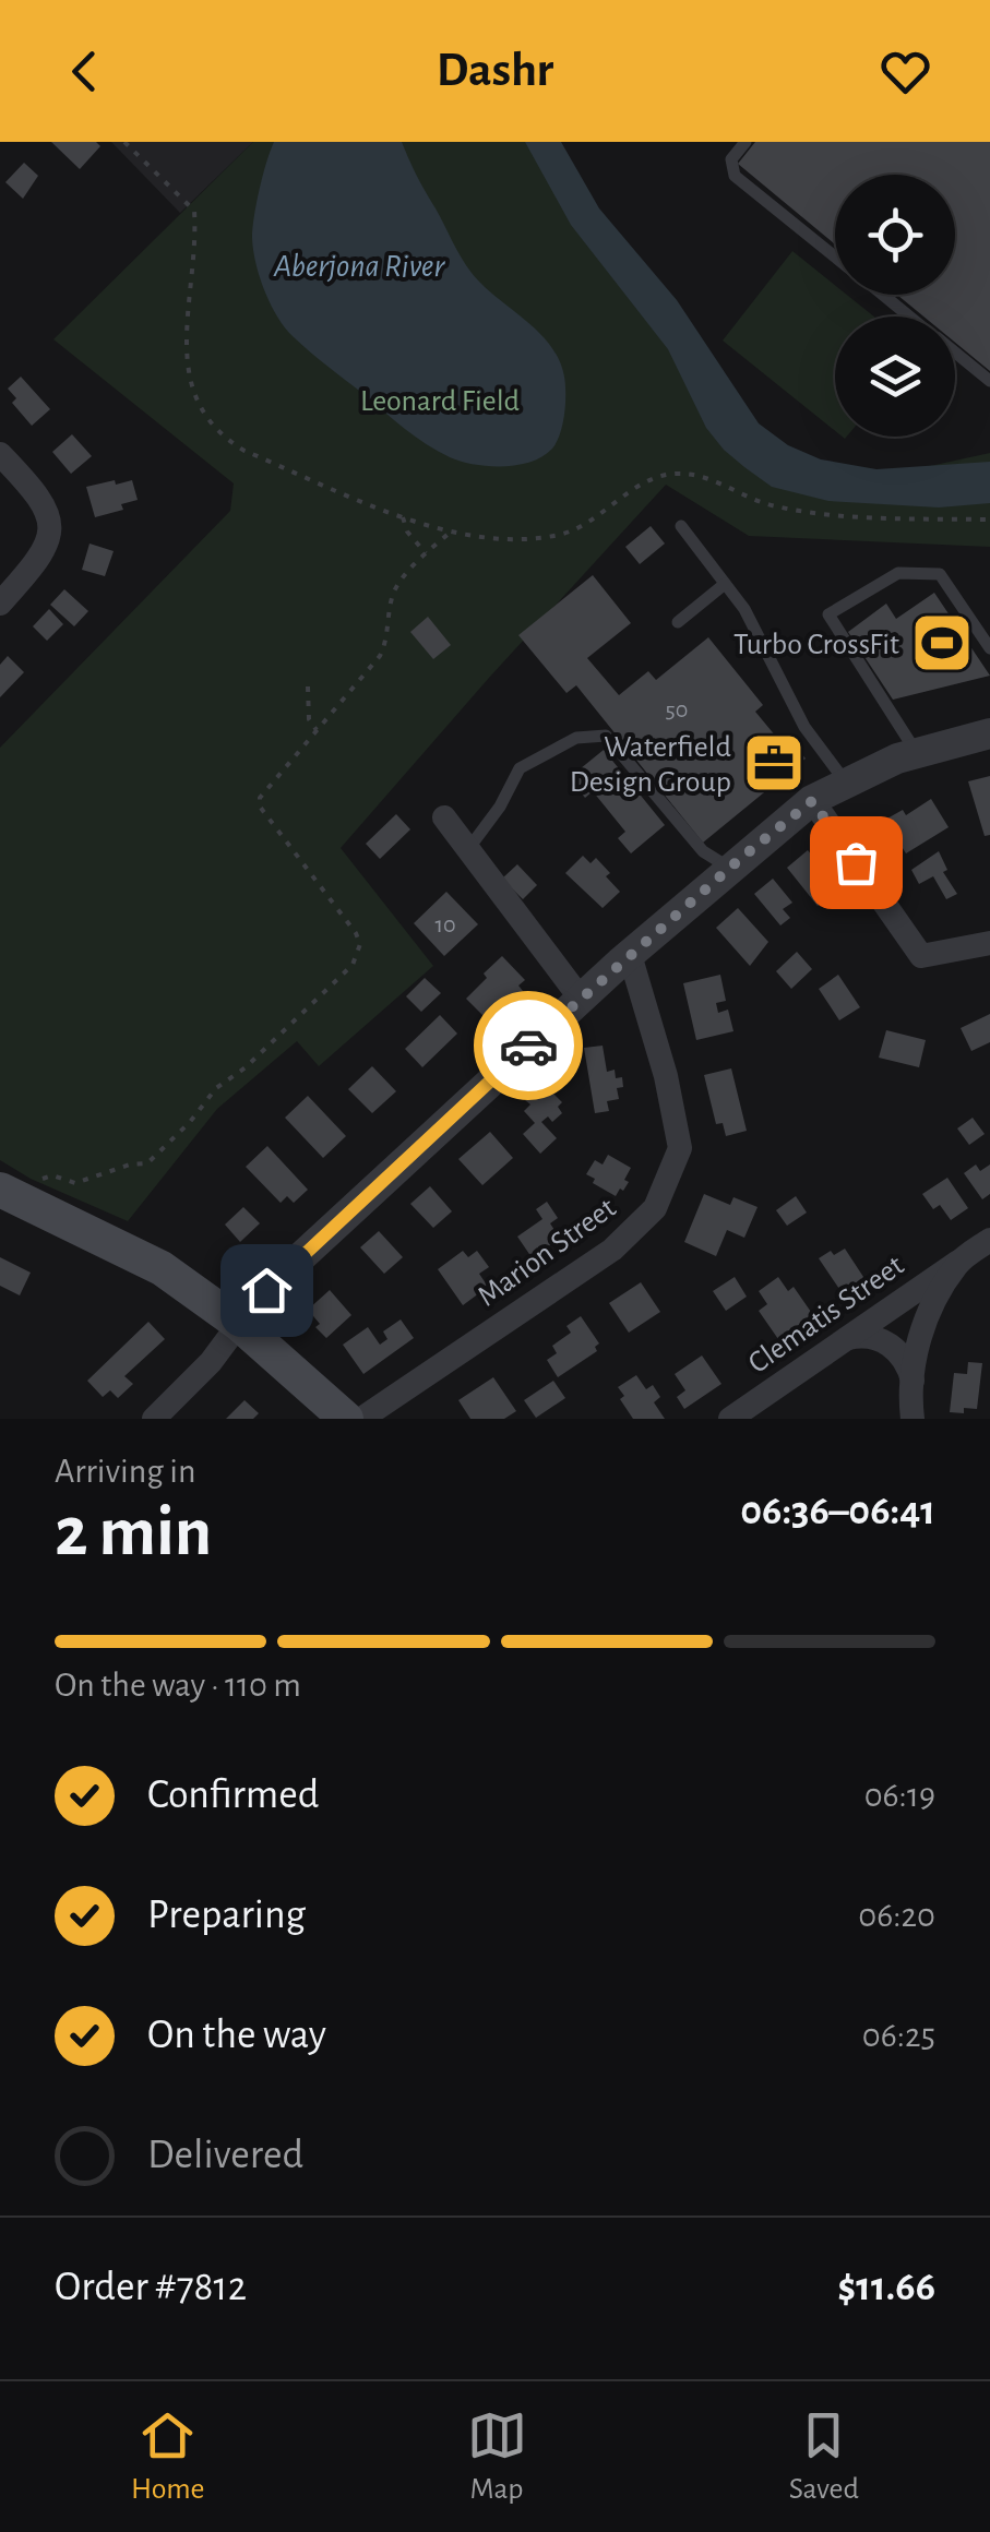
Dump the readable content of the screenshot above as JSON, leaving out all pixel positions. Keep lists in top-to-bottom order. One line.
{"streets":{"street":["Marion Street","Clematis Street"]},"water":["Aberjona River"],"parks":["Leonard Field"],"places":{"sports":["Turbo CrossFit"],"office":["Waterfield Design Group"]},"house_numbers":["50","10"],"page":{"header":"Dashr","heading":["2 min","Arriving in","06:36–06:41"],"panel":["Order #7812","$11.66"],"bar":"On the way · 110 m","list":[["Confirmed","06:19"],["Preparing","06:20"],["On the way","06:25"],"Delivered"],"tabs":["Home","Map","Saved"]}}
